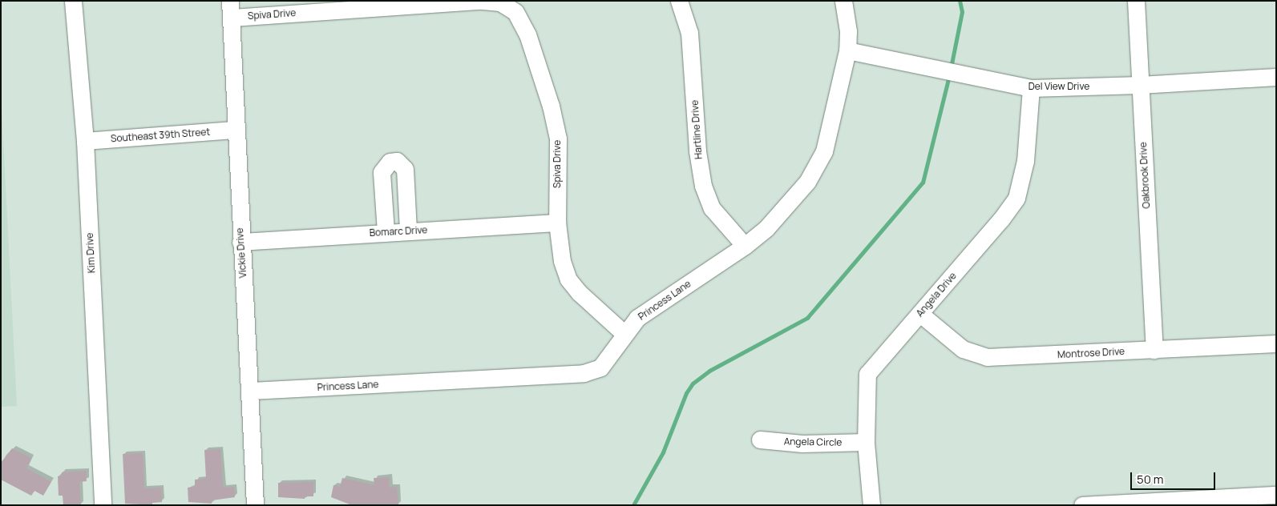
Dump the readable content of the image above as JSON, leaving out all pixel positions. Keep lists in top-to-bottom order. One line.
{"streets":{"street":["Spiva Drive","Del View Drive","Hartline Drive","Southeast 39th Street","Oakbrook Drive","Bomarc Drive","Kim Drive","Vickie Drive","Angela Drive","Princess Lane","Montrose Drive","Angela Circle"]},"crossings":[["Spiva Drive","Bomarc Drive"],["Spiva Drive","Vickie Drive"],["Spiva Drive","Princess Lane"],["Del View Drive","Oakbrook Drive"],["Del View Drive","Angela Drive"],["Del View Drive","Princess Lane"],["Hartline Drive","Princess Lane"],["Southeast 39th Street","Kim Drive"],["Southeast 39th Street","Vickie Drive"],["Oakbrook Drive","Montrose Drive"],["Bomarc Drive","Vickie Drive"],["Vickie Drive","Princess Lane"],["Angela Drive","Montrose Drive"],["Angela Drive","Angela Circle"]],"scale_bar":"50 m"}
